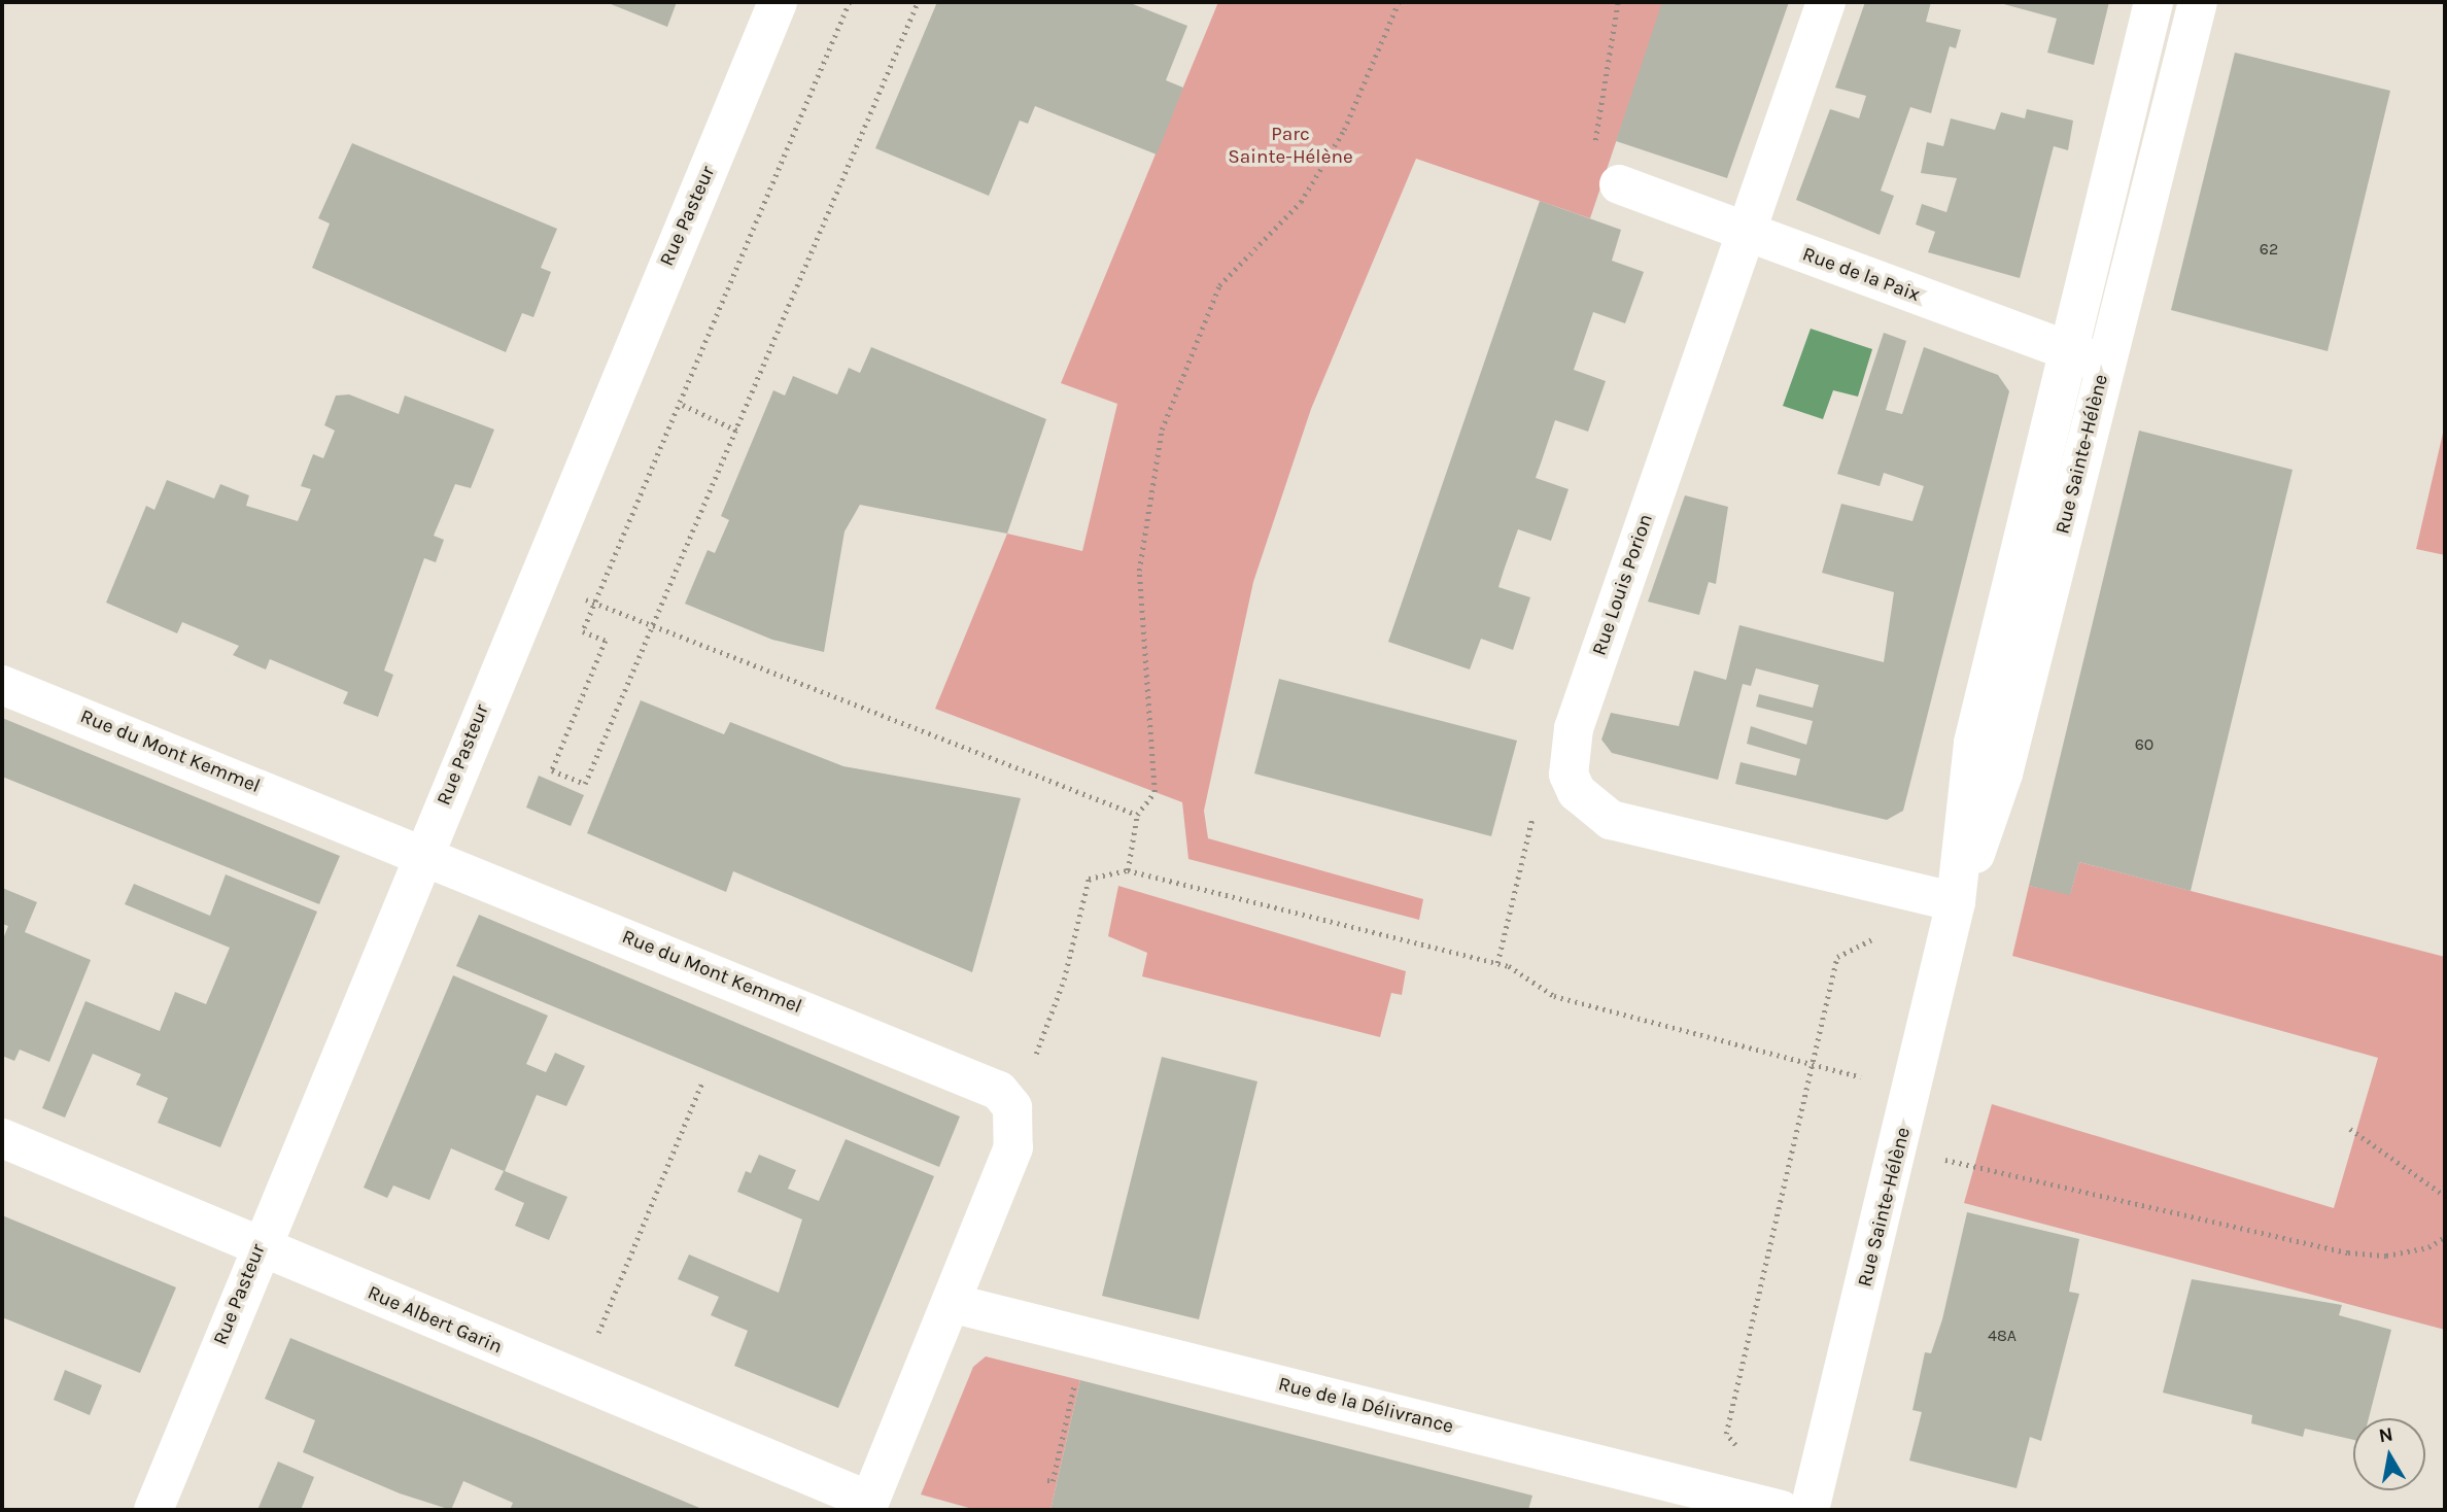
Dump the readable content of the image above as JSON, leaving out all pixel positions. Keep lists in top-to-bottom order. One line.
{"streets":{"street":["Rue Pasteur","Rue de la Paix","Rue Sainte-Hélène","Rue Louis Porion","Rue du Mont Kemmel","Rue Albert Garin","Rue de la Délivrance"]},"crossings":[["Rue Pasteur","Rue du Mont Kemmel"],["Rue Pasteur","Rue Albert Garin"],["Rue de la Paix","Rue Sainte-Hélène"],["Rue de la Paix","Rue Louis Porion"],["Rue Sainte-Hélène","Rue Louis Porion"],["Rue du Mont Kemmel","Rue Albert Garin"],["Rue du Mont Kemmel","Rue de la Délivrance"]],"parks":["Parc Sainte-Hélène"],"house_numbers":["62","60","48A"],"north":"top"}
